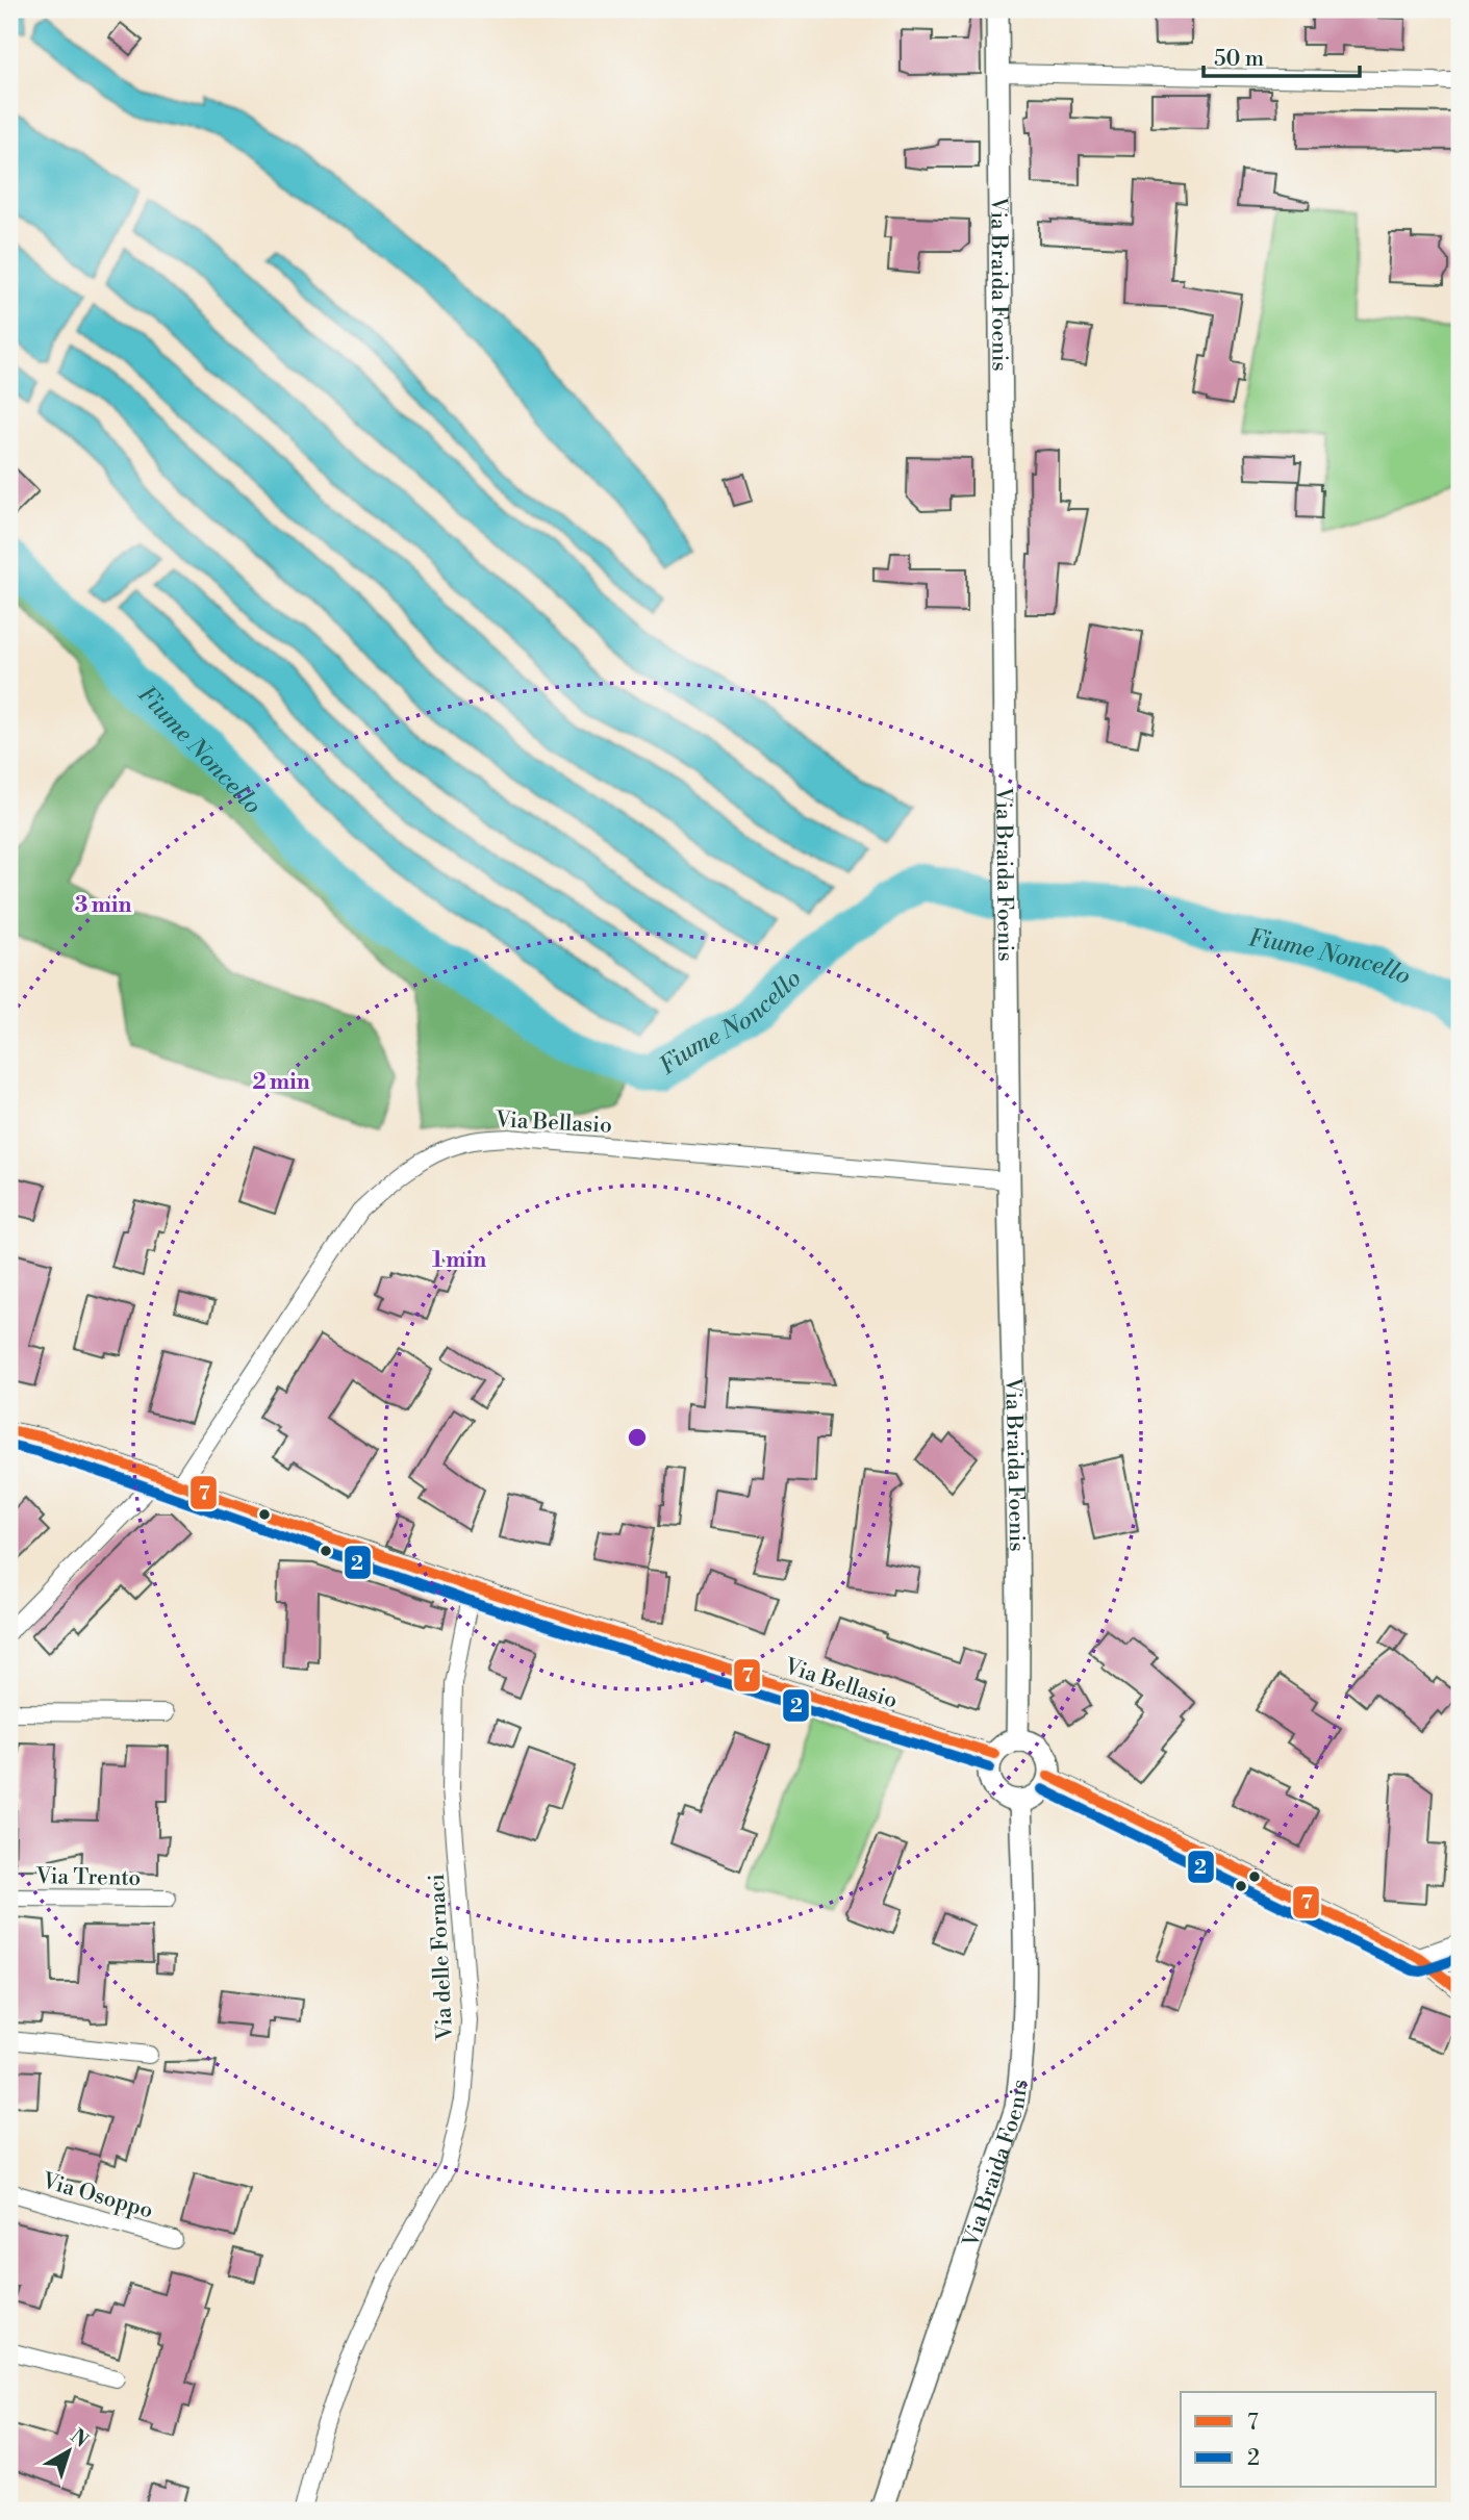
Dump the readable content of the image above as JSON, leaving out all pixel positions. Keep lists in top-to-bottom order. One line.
{"streets":{"street":["Via Braida Foenis","Via Bellasio","Via Trento","Via delle Fornaci","Via Osoppo"]},"crossings":[["Via Braida Foenis","Via Bellasio"],["Via Bellasio","Via delle Fornaci"]],"water":["Fiume Noncello"],"lines":["transit line 7","transit line 2"],"legend":["7","2"],"scale_bar":"50 m","north":"top right","rings":["3 min","2 min","1 min"]}
